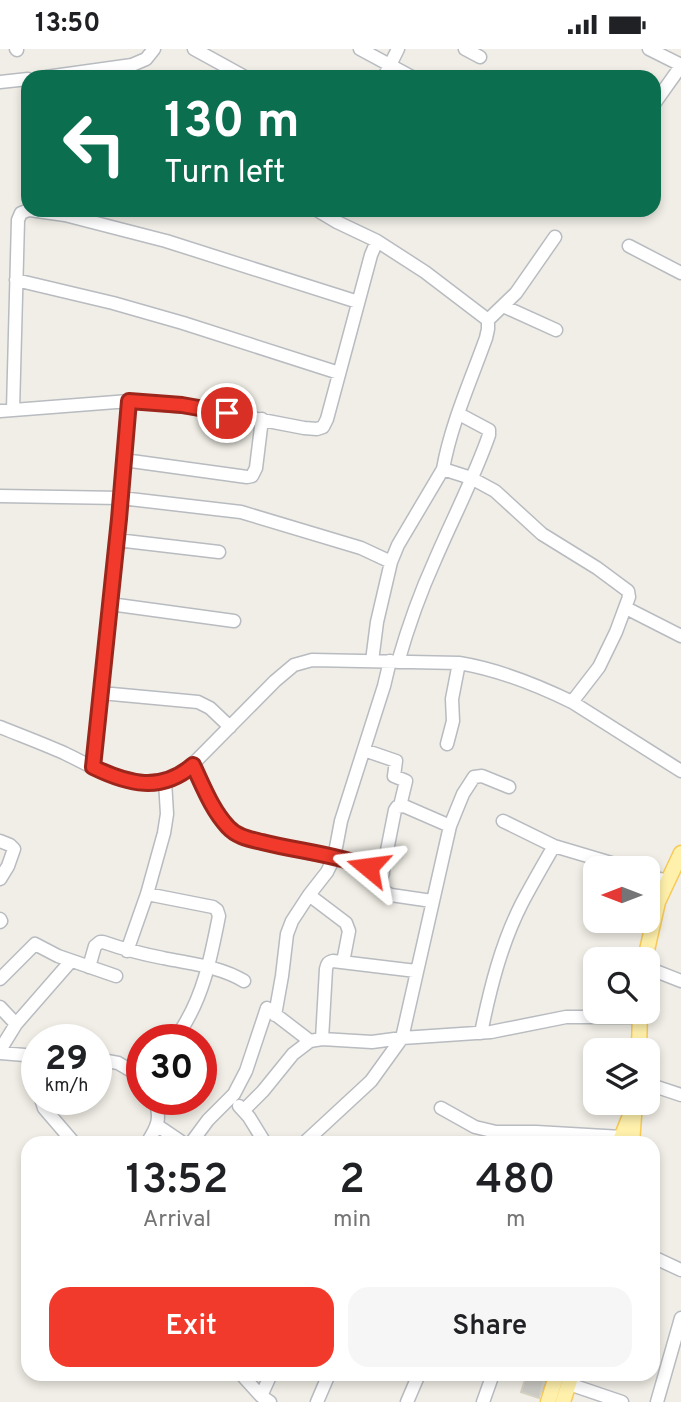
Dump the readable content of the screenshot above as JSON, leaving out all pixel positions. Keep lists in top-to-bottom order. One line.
{"north":"left","page":{"status":"13:50","turn":["130 m","Turn left"],"speed":"29 km/h","limit":"30","eta":["13:52","Arrival","2","min","480","m"],"buttons":["Exit","Share"]}}
